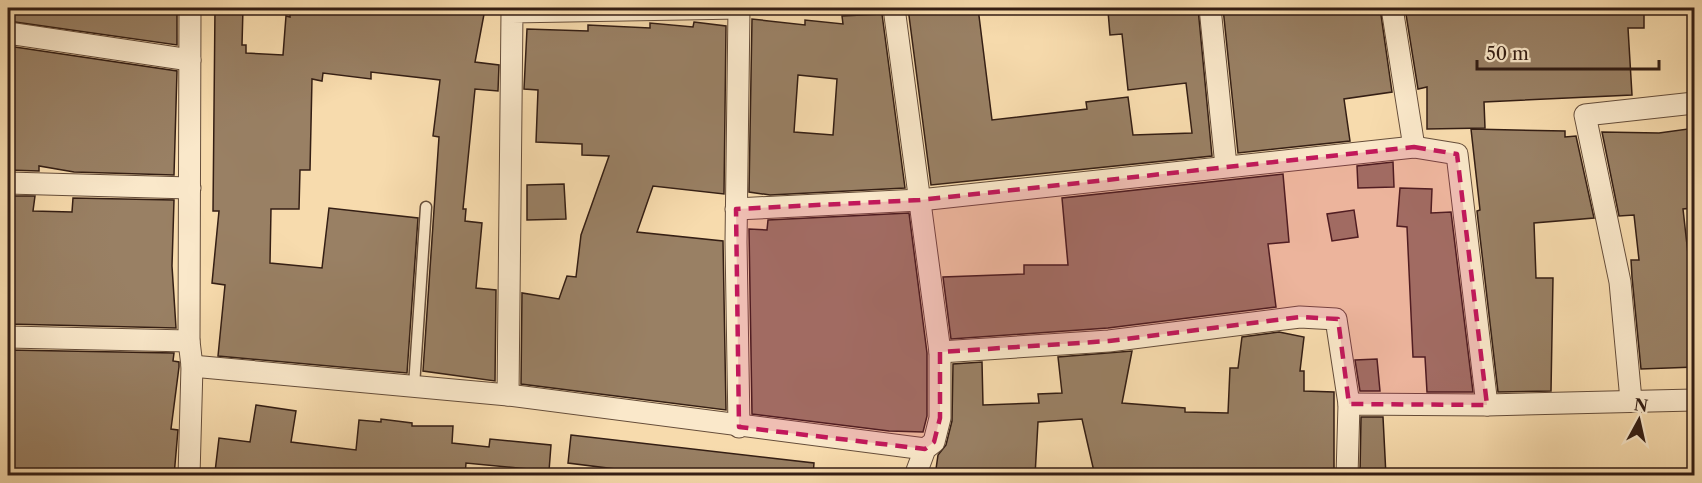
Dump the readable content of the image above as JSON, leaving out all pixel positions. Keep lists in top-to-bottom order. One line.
{"scale_bar":"50 m","north":"top"}
